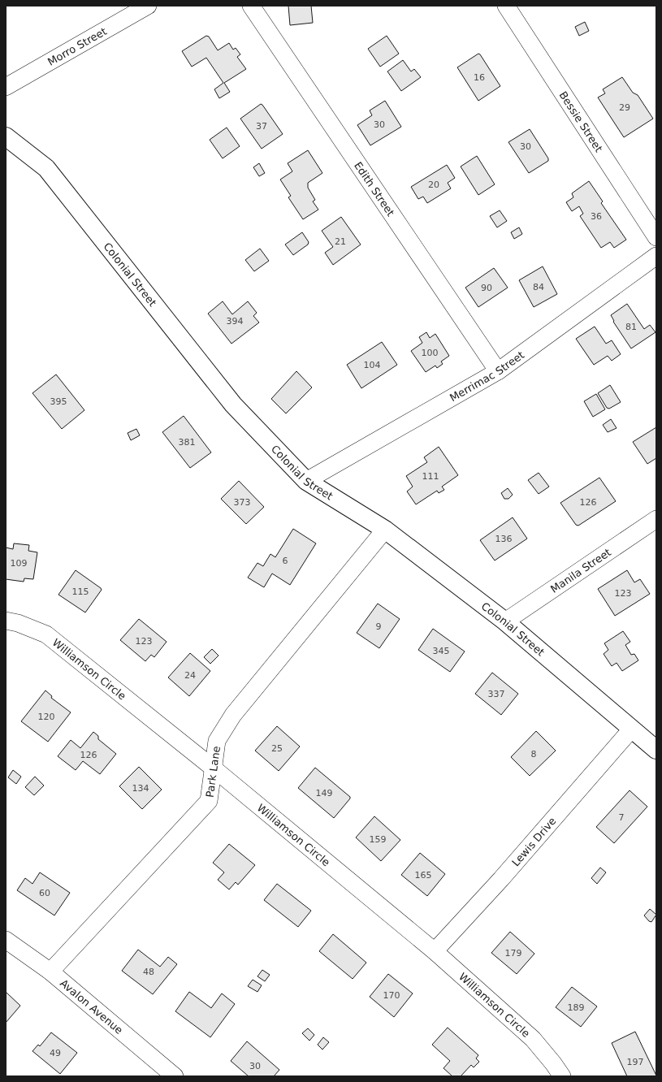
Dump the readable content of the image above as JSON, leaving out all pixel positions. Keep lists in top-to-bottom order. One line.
{"streets":{"street":["Morro Street","Bessie Street","Edith Street","Colonial Street","Merrimac Street","Manila Street","Williamson Circle","Park Lane","Lewis Drive","Avalon Avenue"]},"crossings":[["Edith Street","Merrimac Street"],["Colonial Street","Merrimac Street"],["Colonial Street","Manila Street"],["Colonial Street","Park Lane"],["Colonial Street","Lewis Drive"],["Williamson Circle","Park Lane"],["Williamson Circle","Lewis Drive"],["Park Lane","Avalon Avenue"]],"house_numbers":["16","29","30","37","30","20","36","21","84","90","394","81","100","104","395","381","111","373","126","136","6","109","115","123","9","123","345","24","337","120","25","8","126","134","149","7","159","165","60","179","48","170","189","49","197","30"]}
